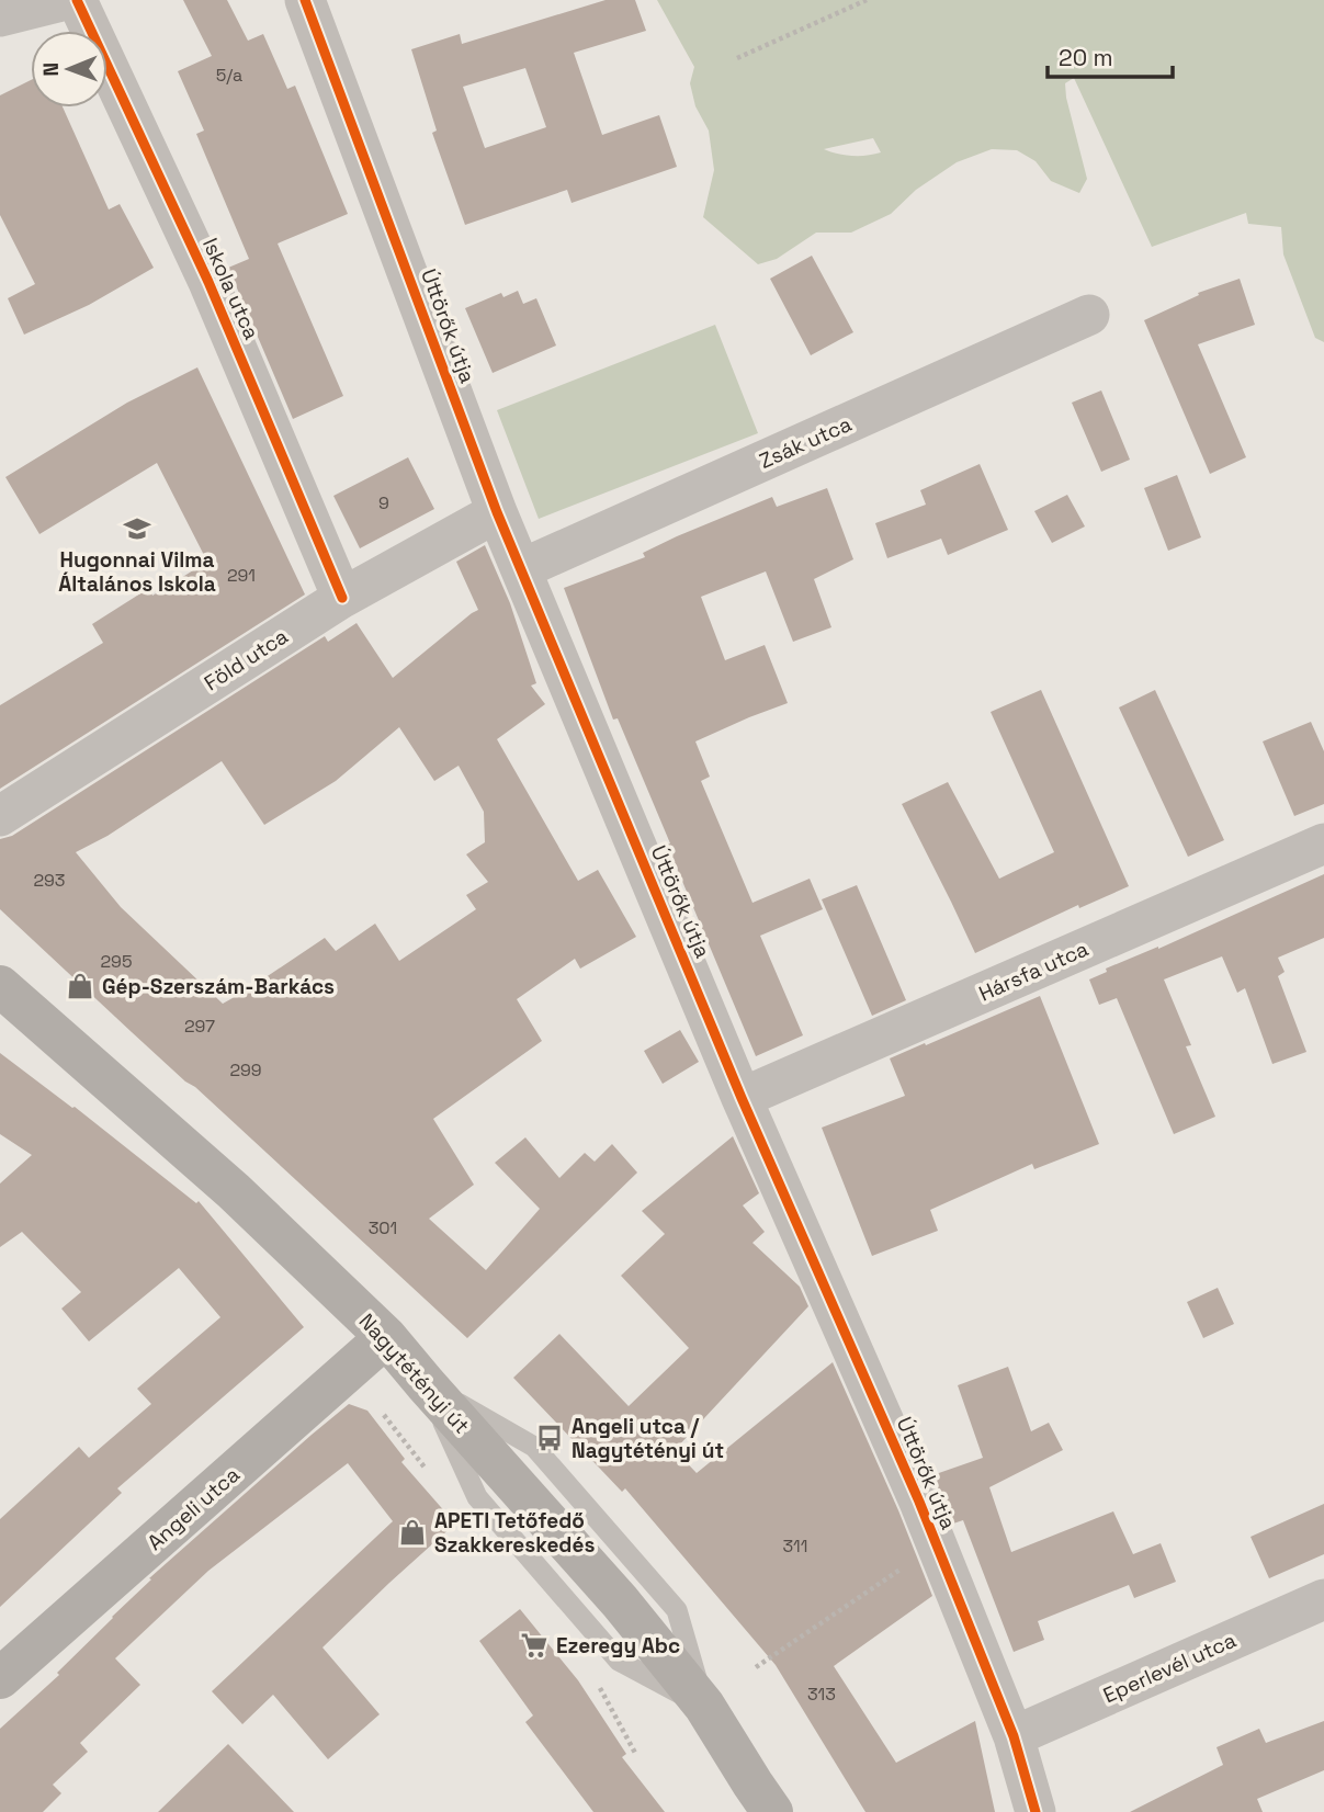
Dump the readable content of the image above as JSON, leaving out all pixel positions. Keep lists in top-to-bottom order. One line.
{"streets":{"main road":["Nagytétényi út","Angeli utca"],"street":["Iskola utca","Úttörők útja","Zsák utca","Föld utca","Hársfa utca","Eperlevél utca"]},"crossings":[["Iskola utca","Föld utca"],["Úttörők útja","Zsák utca"],["Úttörők útja","Föld utca"],["Úttörők útja","Hársfa utca"],["Úttörők útja","Eperlevél utca"],["Nagytétényi út","Angeli utca"]],"places":{"school or university":["Hugonnai Vilma Általános Iskola"],"shop":["Gép-Szerszám-Barkács","APETI Tetőfedő Szakkereskedés"],"bus stop":["Angeli utca / Nagytétényi út"],"supermarket":["Ezeregy Abc"]},"house_numbers":["5/a","9","291","293","295","297","299","301","311","313"],"scale_bar":"20 m","north":"left"}
